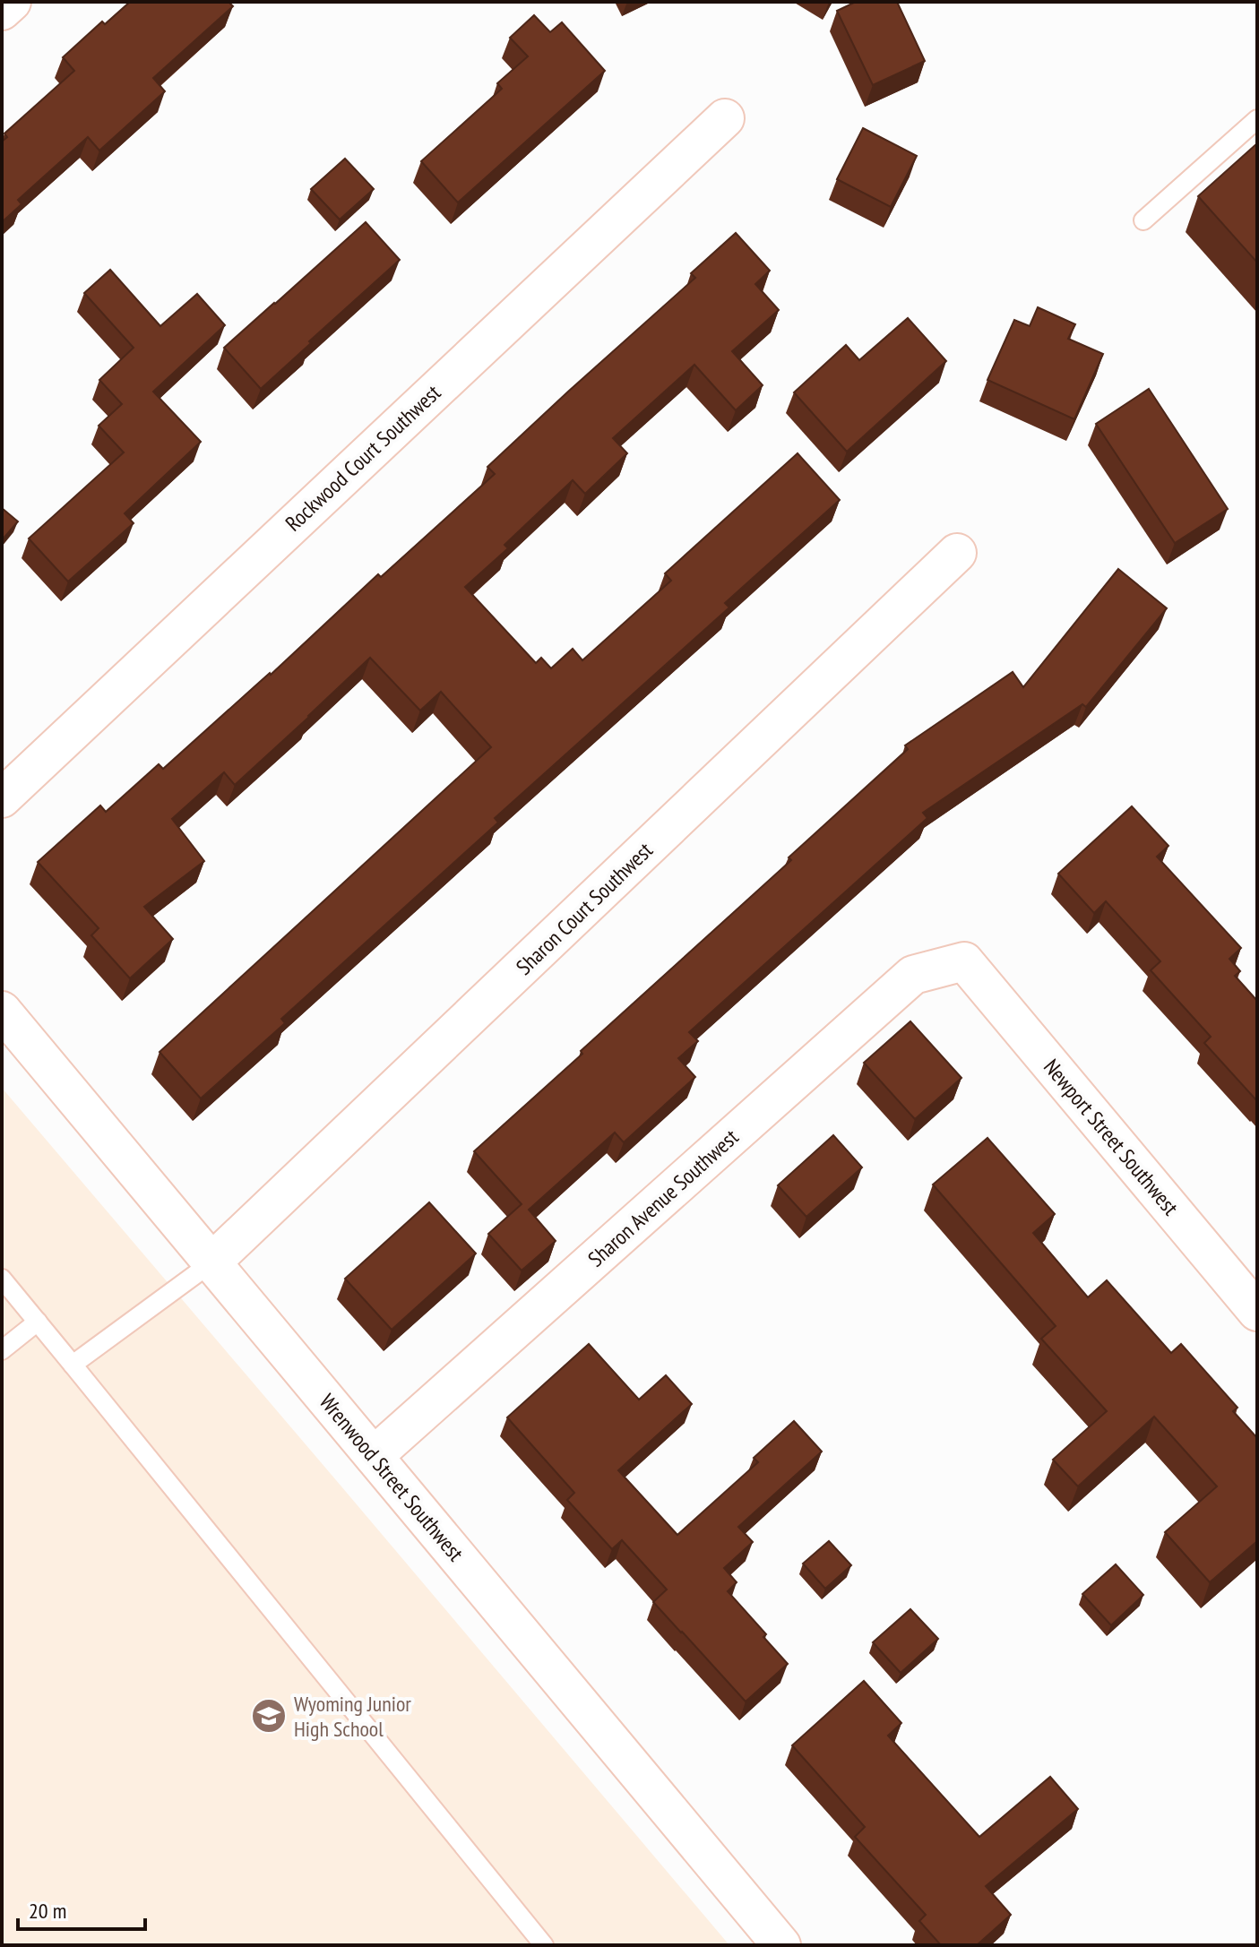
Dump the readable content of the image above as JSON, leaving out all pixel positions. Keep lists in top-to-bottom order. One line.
{"streets":{"street":["Rockwood Court Southwest","Sharon Court Southwest","Newport Street Southwest","Sharon Avenue Southwest","Wrenwood Street Southwest"]},"crossings":[["Sharon Court Southwest","Wrenwood Street Southwest"],["Newport Street Southwest","Sharon Avenue Southwest"],["Sharon Avenue Southwest","Wrenwood Street Southwest"]],"places":{"school or university":["Wyoming Junior High School"]},"scale_bar":"20 m"}
